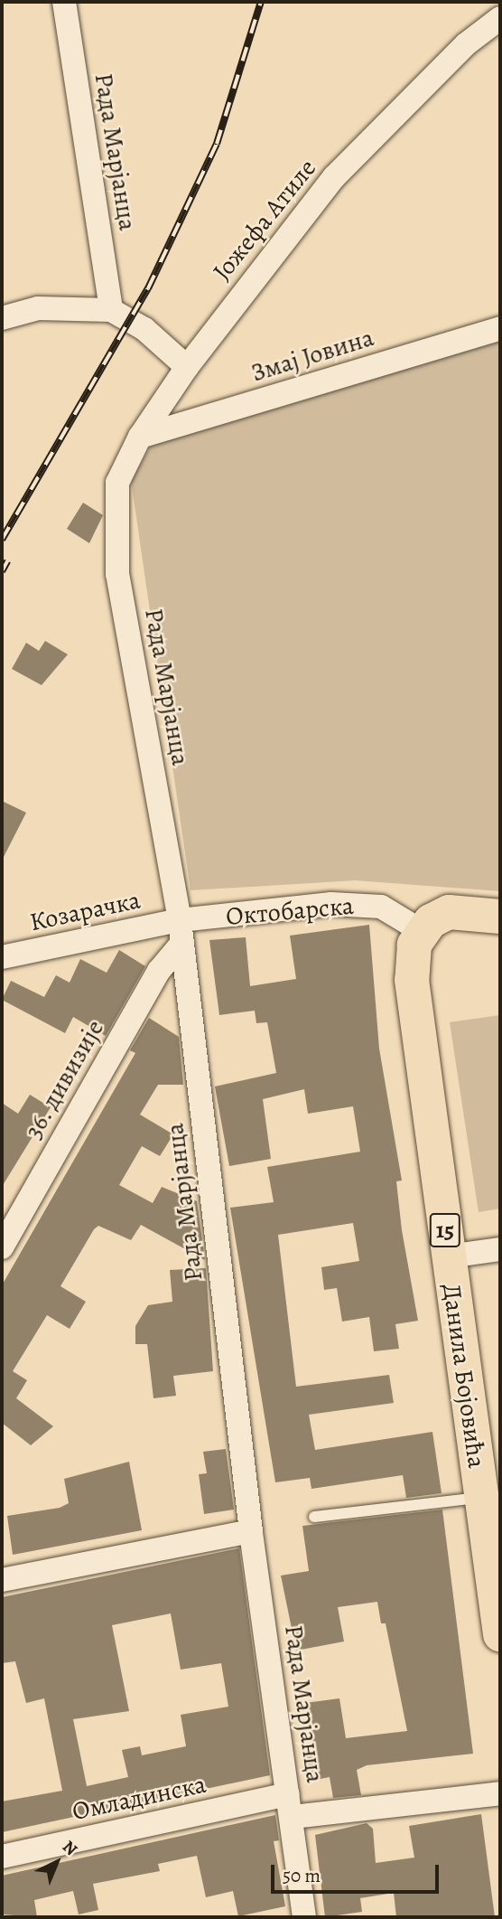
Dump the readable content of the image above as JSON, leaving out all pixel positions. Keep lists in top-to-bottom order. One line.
{"streets":{"main road":["15","Данила Бојовића"],"street":["Рада Марјанца","Јожефа Атиле","Змај Јовина","Козарачка","Октобарска","36. дивизије","Омладинска"]},"crossings":[["Рада Марјанца","Јожефа Атиле"],["Рада Марјанца","Козарачка"],["Рада Марјанца","Октобарска"],["Рада Марјанца","36. дивизије"],["Рада Марјанца","Омладинска"],["Јожефа Атиле","Змај Јовина"],["Козарачка","Октобарска"],["Козарачка","36. дивизије"],["Октобарска","36. дивизије"],["Октобарска","Данила Бојовића"]],"scale_bar":"50 m","north":"top right"}
